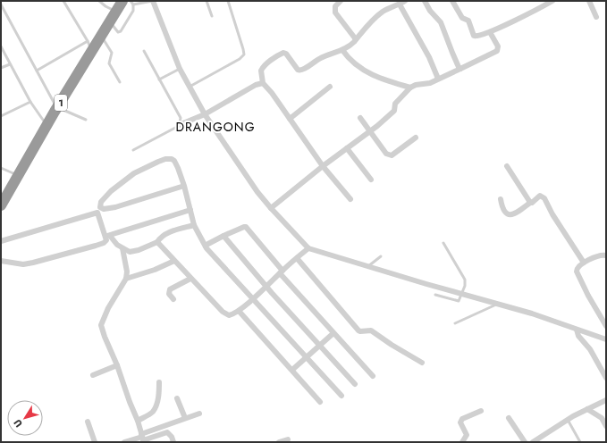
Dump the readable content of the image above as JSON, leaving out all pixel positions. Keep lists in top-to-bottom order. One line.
{"streets":{"highway":["1"]},"districts":["DRANGONG"],"north":"bottom left"}
